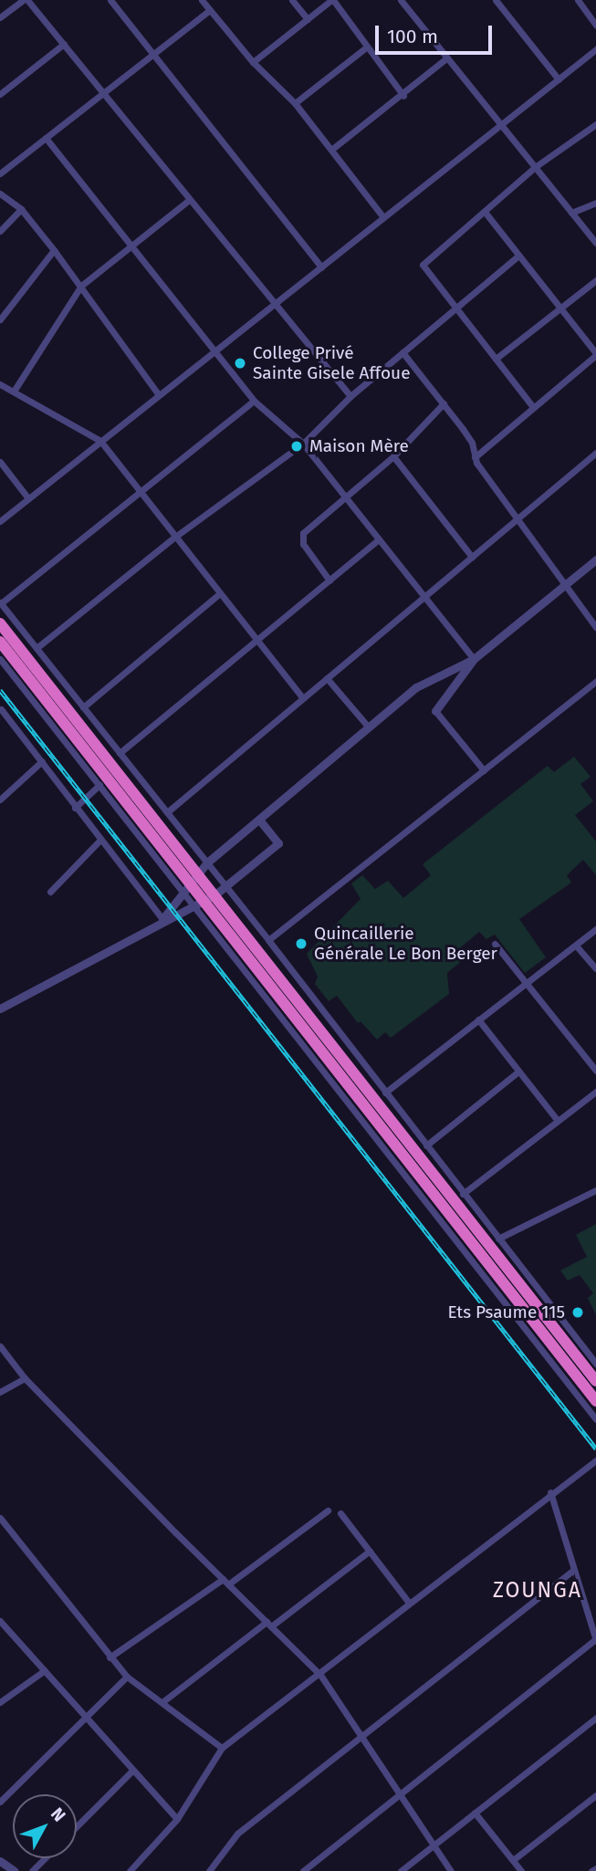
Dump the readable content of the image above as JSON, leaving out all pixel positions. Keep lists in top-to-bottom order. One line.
{"districts":["ZOUNGA"],"places":["College Privé Sainte Gisele Affoue","Maison Mère","Quincaillerie Générale Le Bon Berger","Ets Psaume 115"],"scale_bar":"100 m","north":"top right"}
